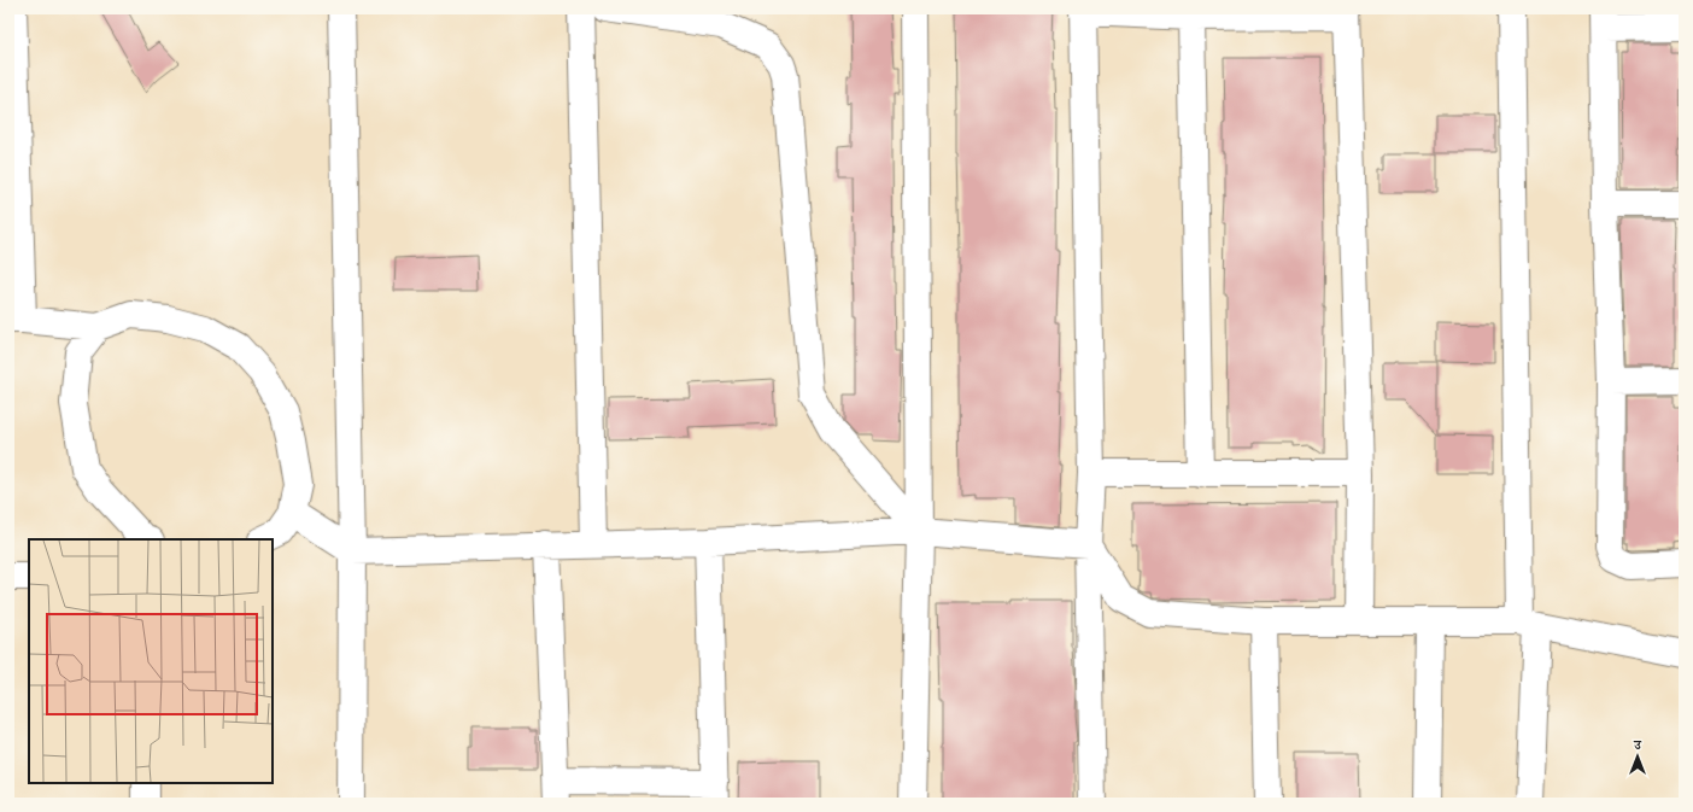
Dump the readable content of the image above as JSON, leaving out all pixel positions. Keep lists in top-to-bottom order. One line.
{"north":"top"}
